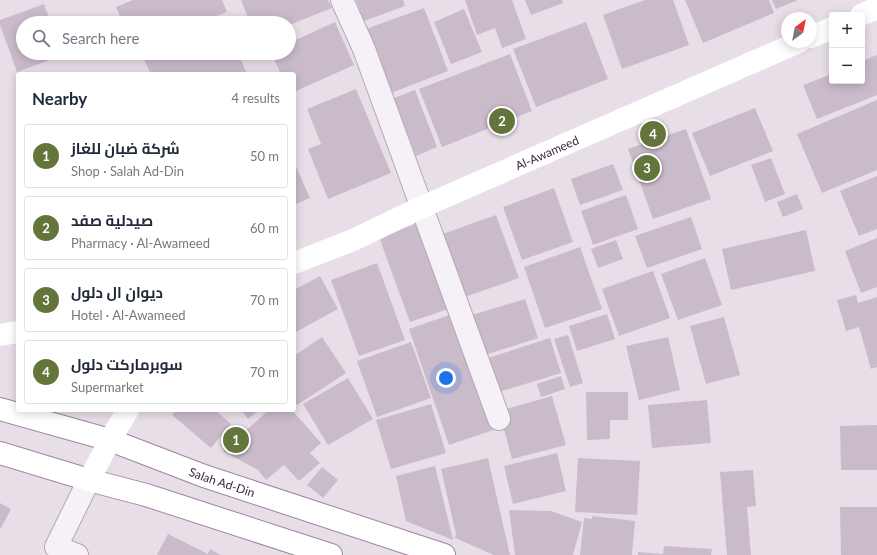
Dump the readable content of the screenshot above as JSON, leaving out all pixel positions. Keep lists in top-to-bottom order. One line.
{"streets":{"main road":["Al-Awameed","Salah Ad-Din"]},"north":"top right","page":{"map_buttons":["+","−"],"search":"Search here","heading":["Nearby","4 results"],"pins":["2","4","3","1"],"list":[{"mark":"1","name":"شركة ضبان للغاز","note":"Shop · Salah Ad-Din","value":"50 m"},{"mark":"2","name":"صيدلية صفد","note":"Pharmacy · Al-Awameed","value":"60 m"},{"mark":"3","name":"ديوان ال دلول","note":"Hotel · Al-Awameed","value":"70 m"},{"mark":"4","name":"سوبرماركت دلول","note":"Supermarket","value":"70 m"}]}}
